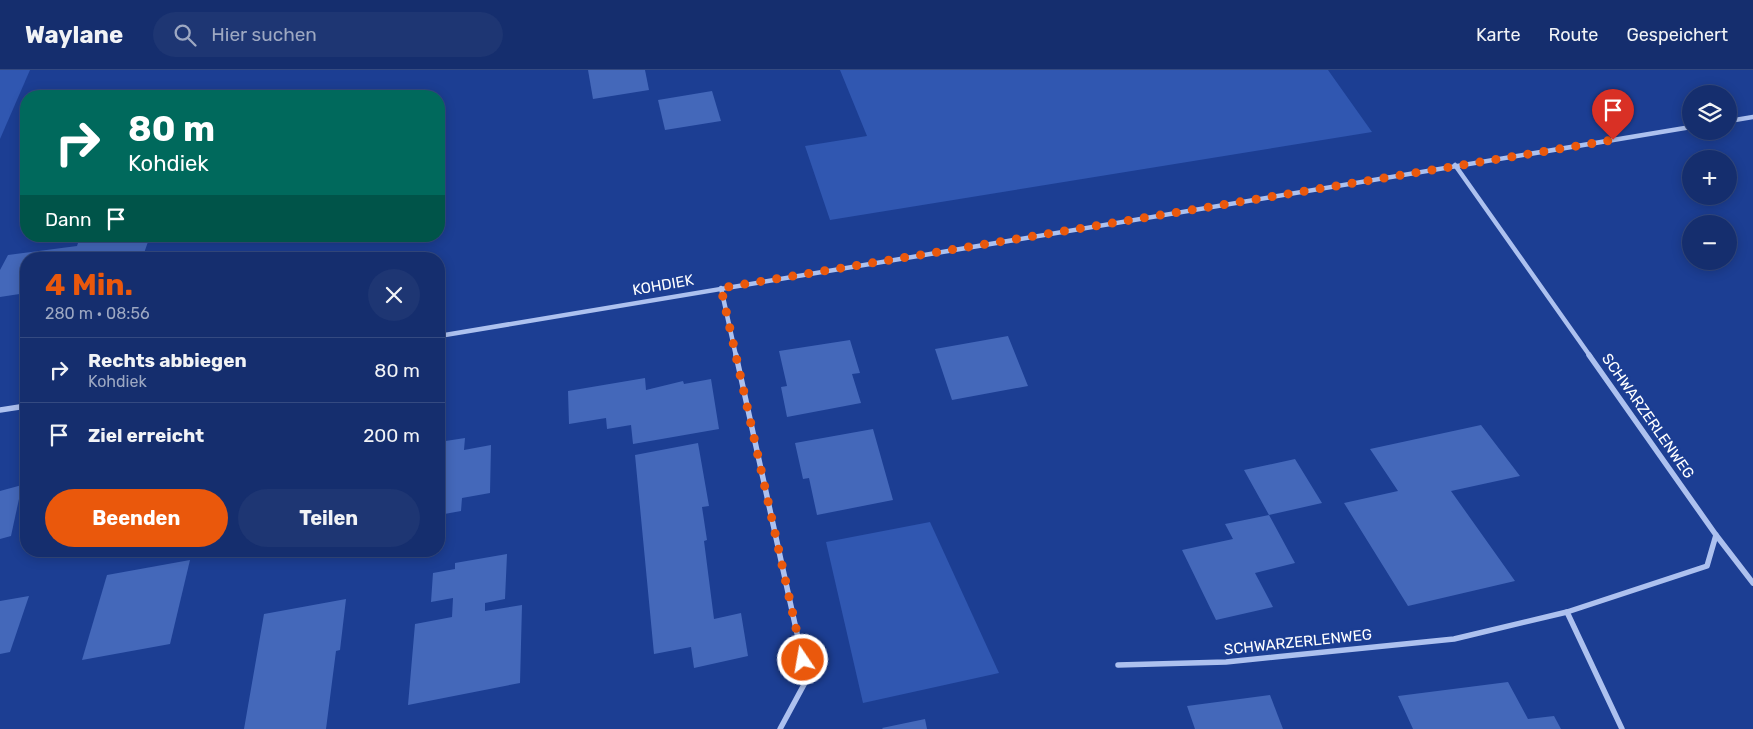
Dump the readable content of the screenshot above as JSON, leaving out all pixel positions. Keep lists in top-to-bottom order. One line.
{"streets":{"street":["KOHDIEK","SCHWARZERLENWEG"]},"crossings":[["KOHDIEK","SCHWARZERLENWEG"]],"page":{"header":"Waylane","search":"Hier suchen","nav":["Karte","Route","Gespeichert"],"map_buttons":["+","−"],"turn":["80 m","Kohdiek"],"then":"Dann","heading":["4 Min.","280 m · 08:56"],"list":[{"name":"Rechts abbiegen","note":"Kohdiek","value":"80 m"},{"name":"Ziel erreicht","value":"200 m"}],"buttons":["Beenden","Teilen"]}}
